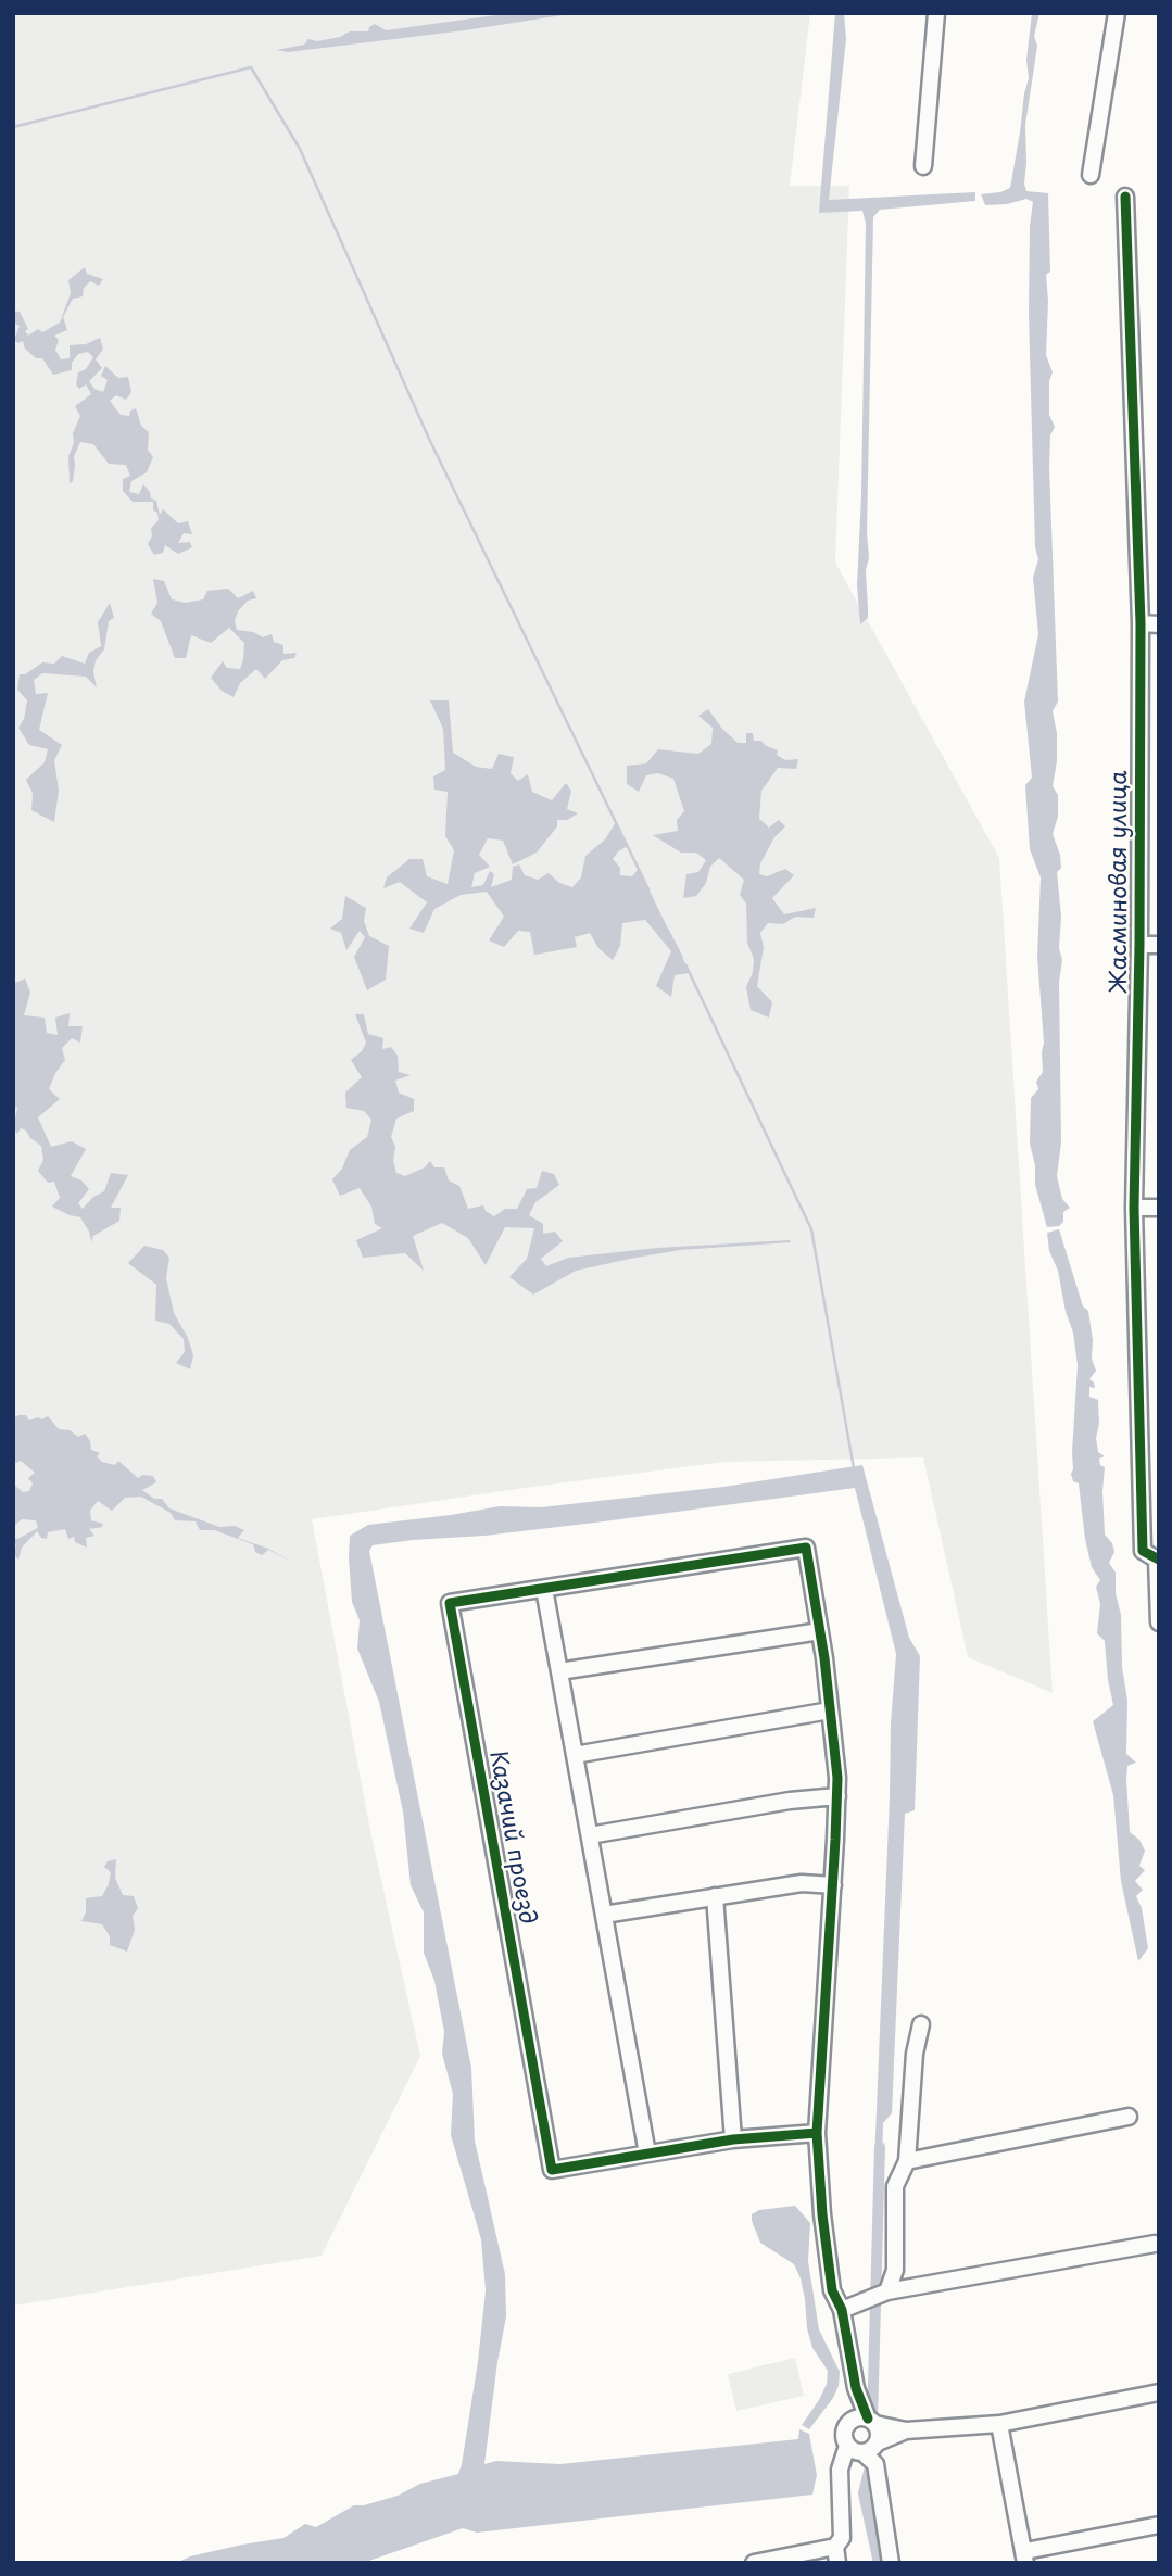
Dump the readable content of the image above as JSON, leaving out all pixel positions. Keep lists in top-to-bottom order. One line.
{"streets":{"street":["Жасминовая улица","Казачий проезд"]}}
